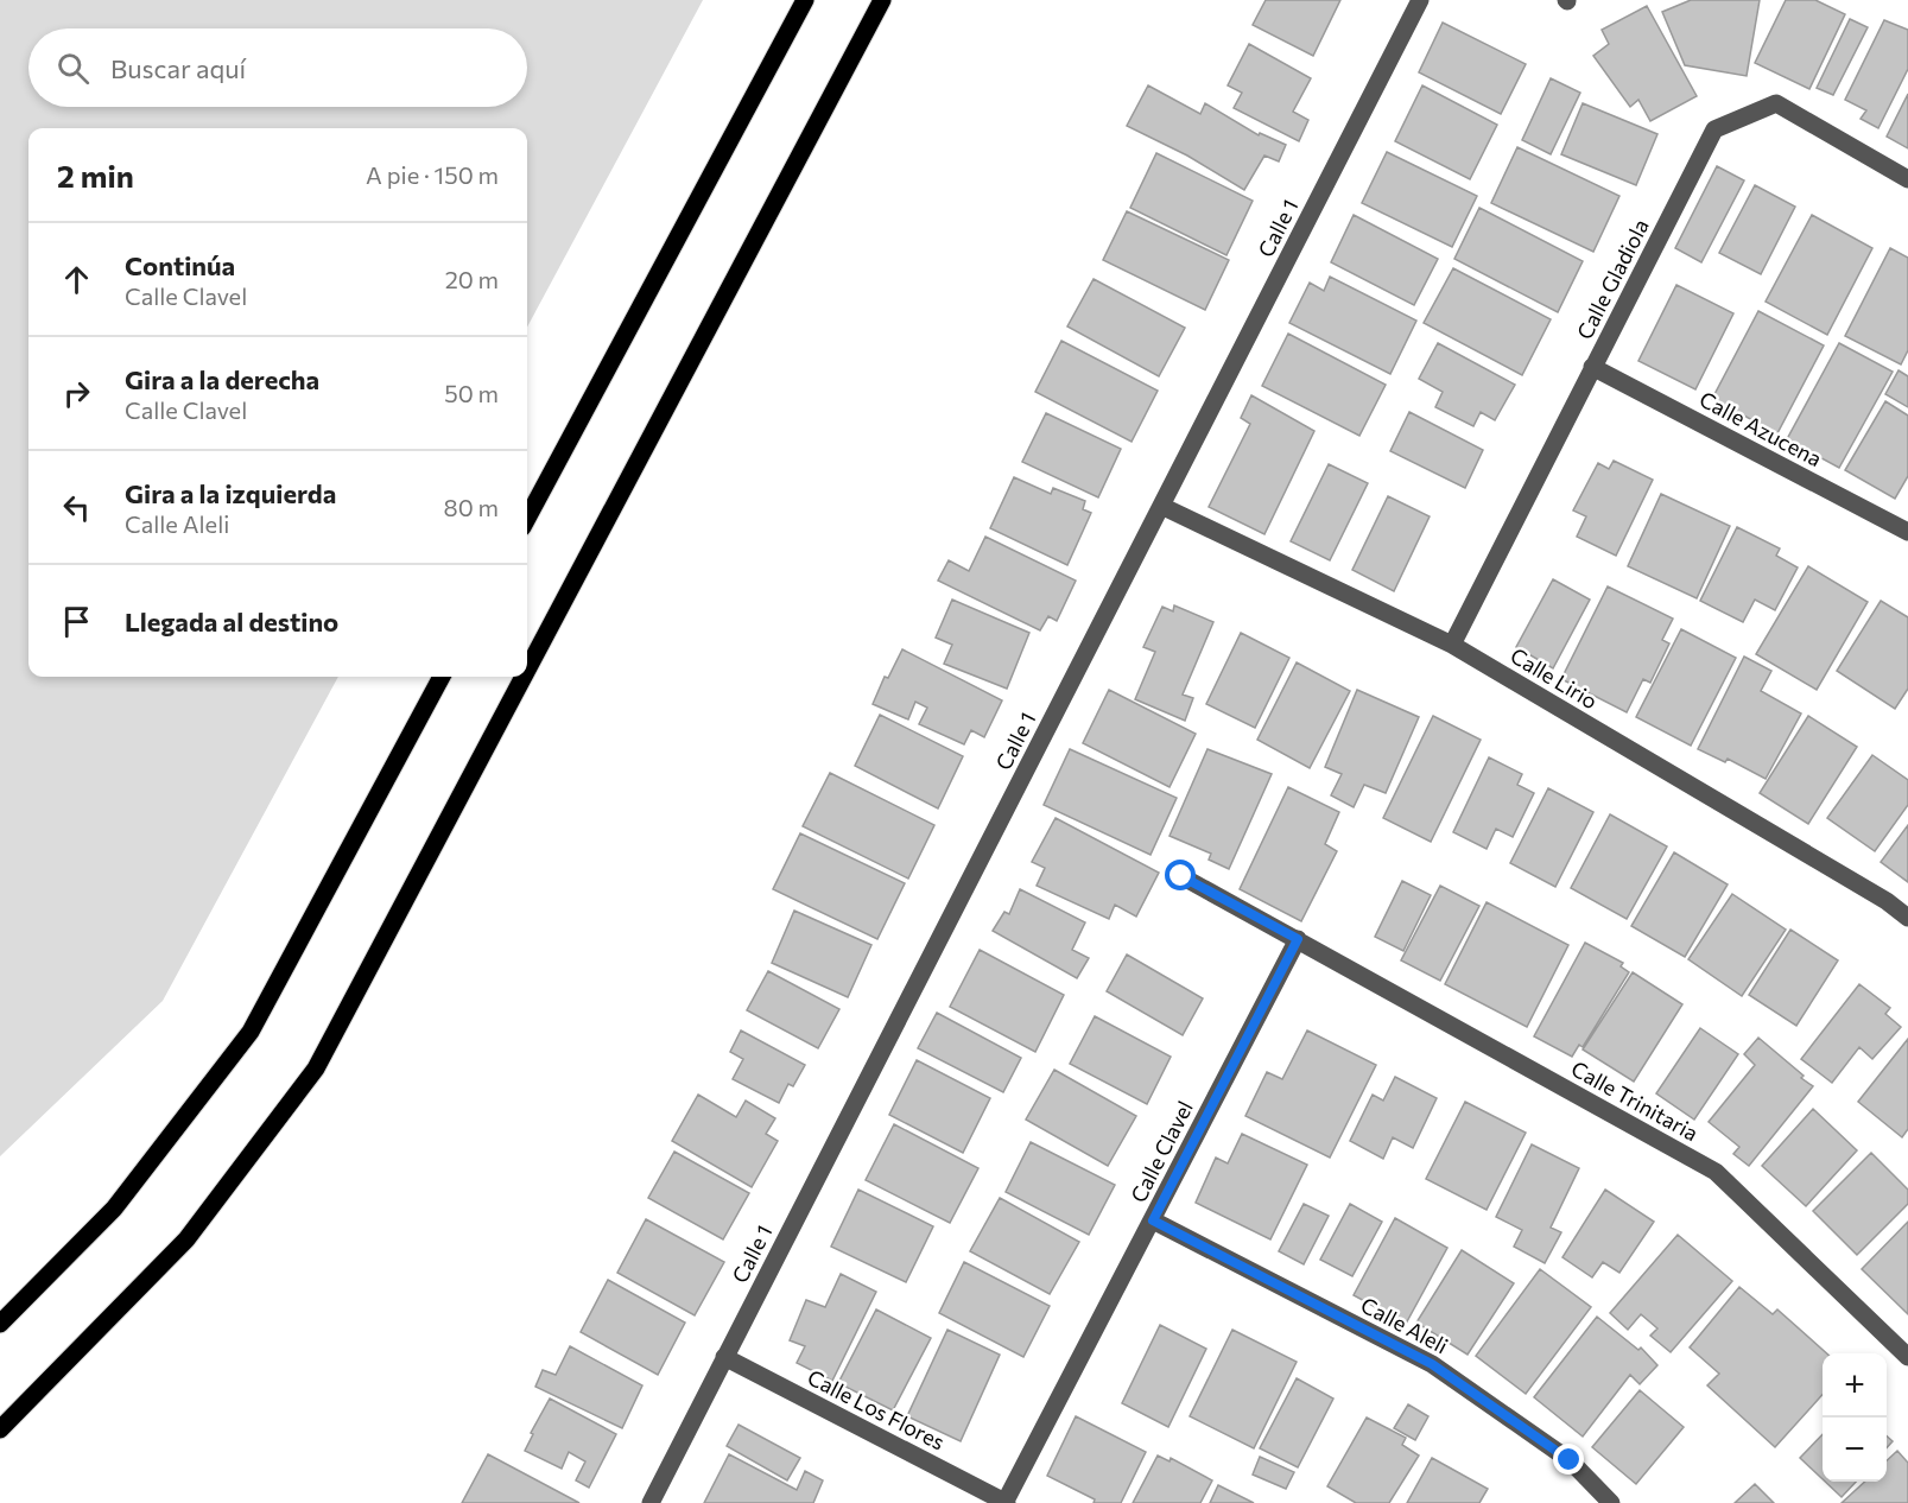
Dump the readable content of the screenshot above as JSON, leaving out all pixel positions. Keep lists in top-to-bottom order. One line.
{"streets":{"street":["Calle 1","Calle Gladiola","Calle Azucena","Calle Lirio","Calle Trinitaria","Calle Clavel","Calle Aleli","Calle Los Flores"]},"crossings":[["Calle 1","Calle Lirio"],["Calle 1","Calle Los Flores"],["Calle Gladiola","Calle Azucena"],["Calle Gladiola","Calle Lirio"],["Calle Trinitaria","Calle Clavel"],["Calle Clavel","Calle Aleli"],["Calle Clavel","Calle Los Flores"]],"page":{"search":"Buscar aquí","heading":["2 min","A pie · 150 m"],"list":[["Continúa","Calle Clavel","20 m"],["Gira a la derecha","Calle Clavel","50 m"],["Gira a la izquierda","Calle Aleli","80 m"],"Llegada al destino"],"map_buttons":["+","−"]}}
